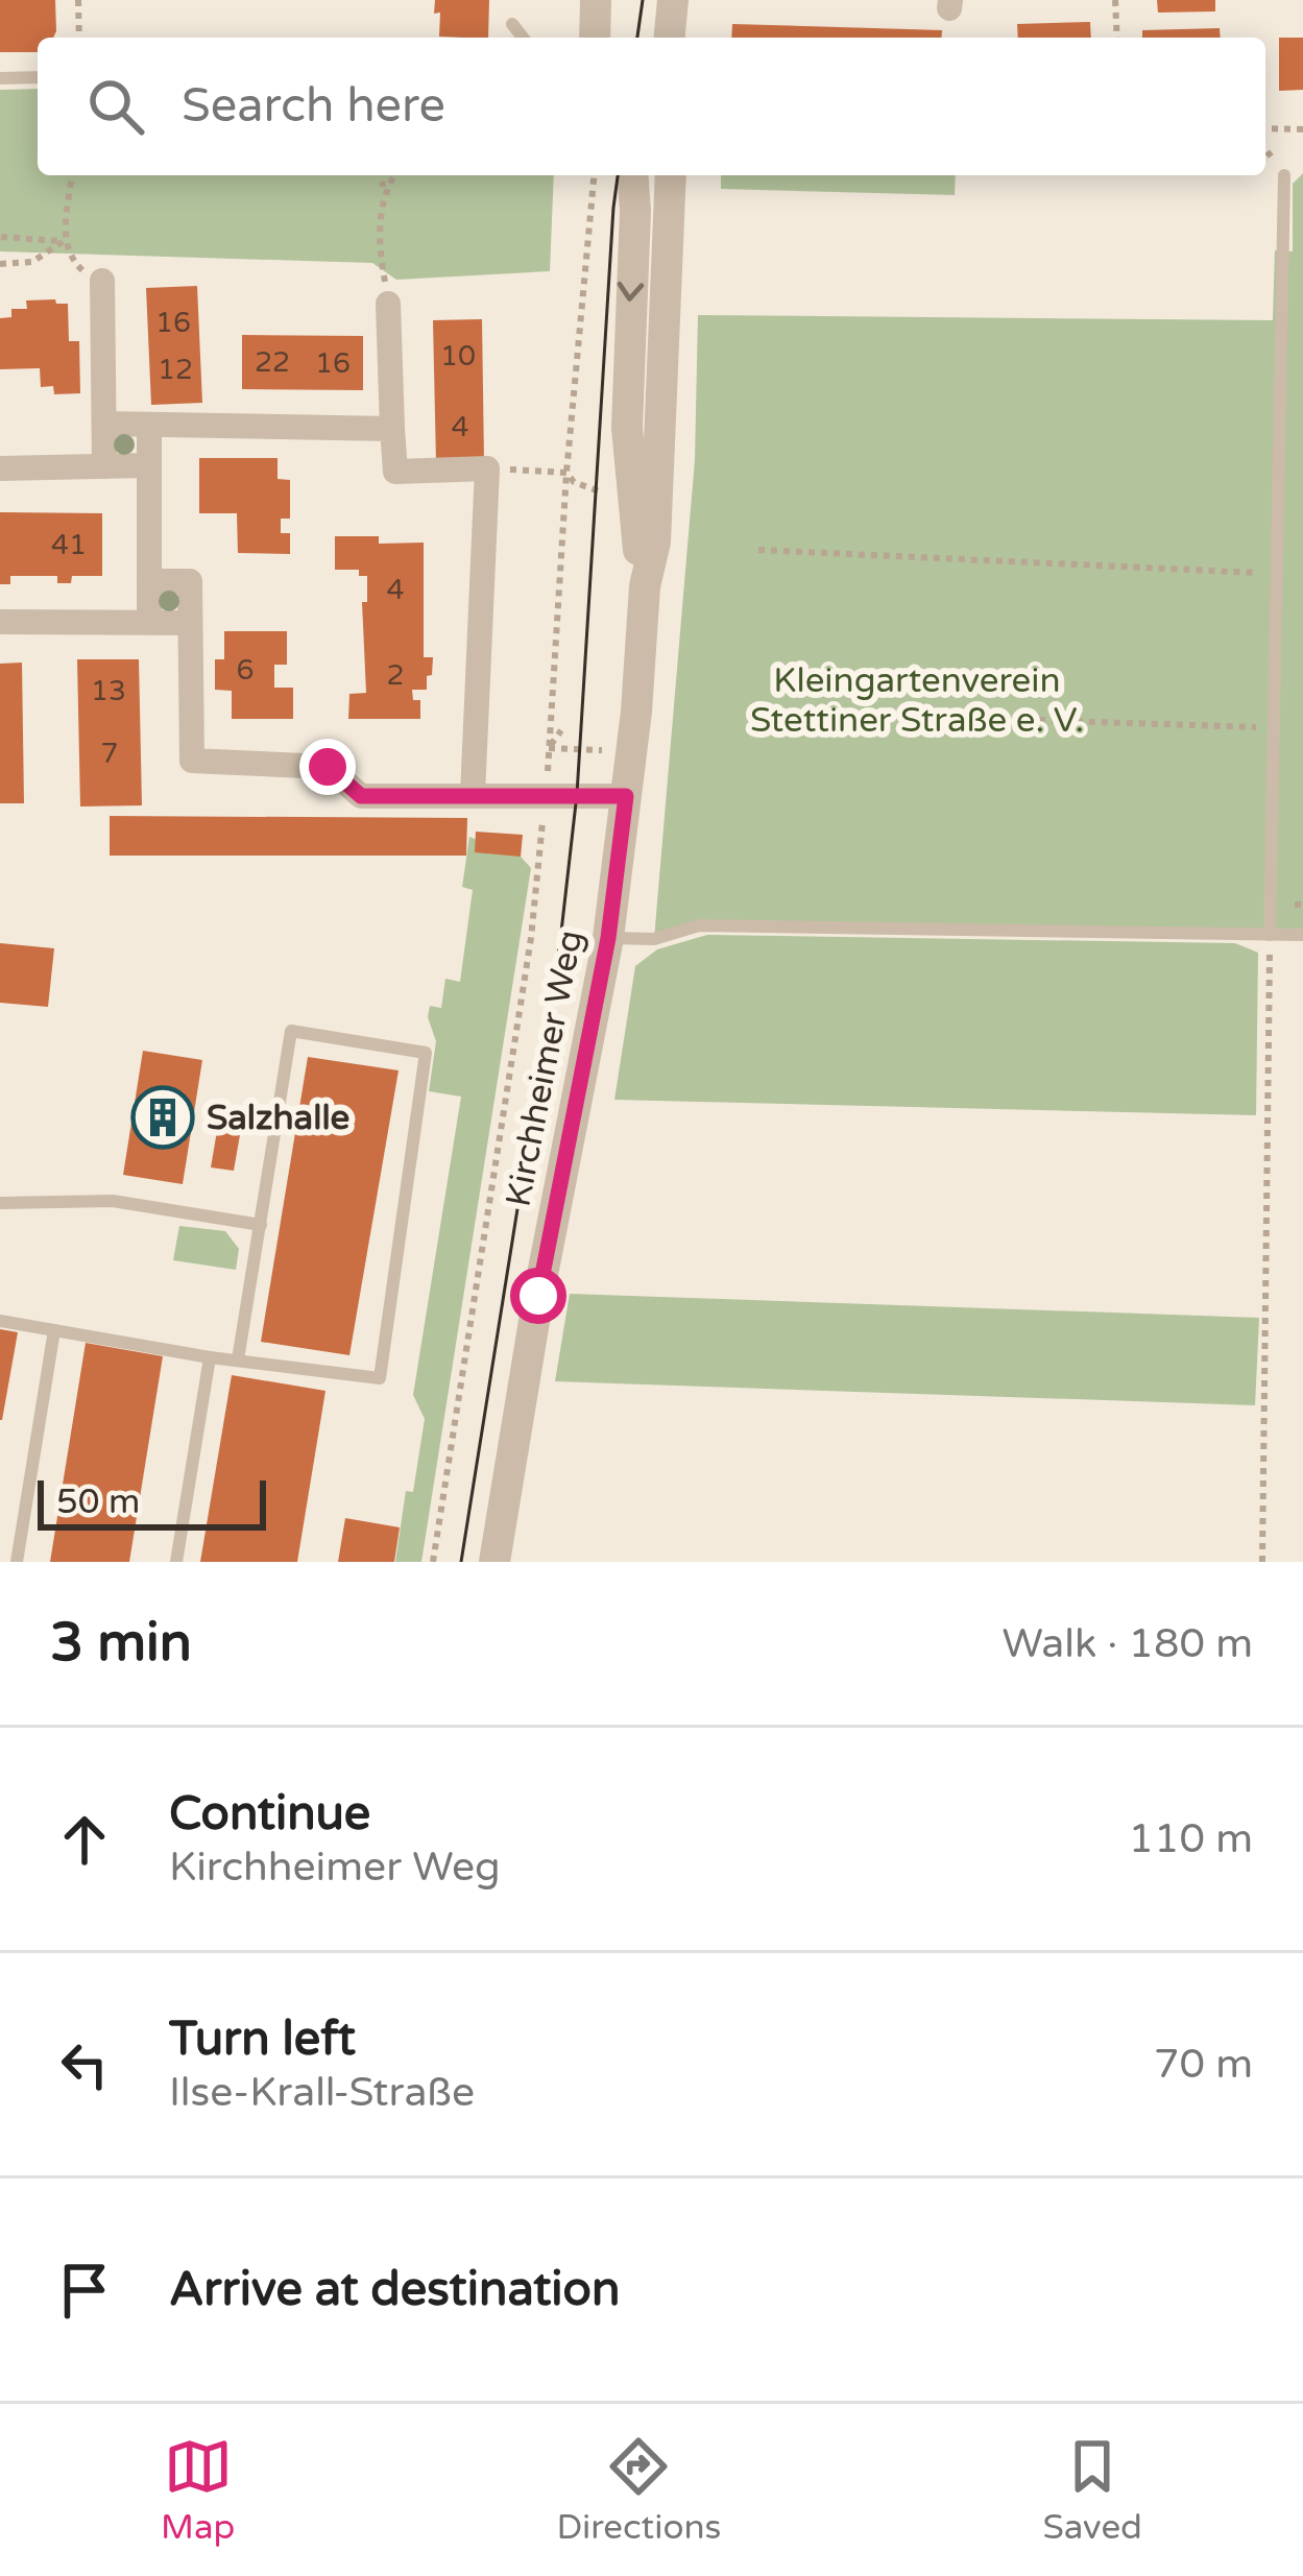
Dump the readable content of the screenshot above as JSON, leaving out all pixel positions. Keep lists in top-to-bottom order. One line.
{"streets":{"street":["Kirchheimer Weg"]},"parks":["Kleingartenverein Stettiner Straße e. V."],"places":{"building":["Salzhalle"]},"house_numbers":["16","10","22","16","12","4","41","4","6","2","13","7"],"scale_bar":"50 m","page":{"search":"Search here","scale":"50 m","heading":["3 min","Walk · 180 m"],"list":[["Continue","Kirchheimer Weg","110 m"],["Turn left","Ilse-Krall-Straße","70 m"],"Arrive at destination"],"nav":["Map","Directions","Saved"]}}
